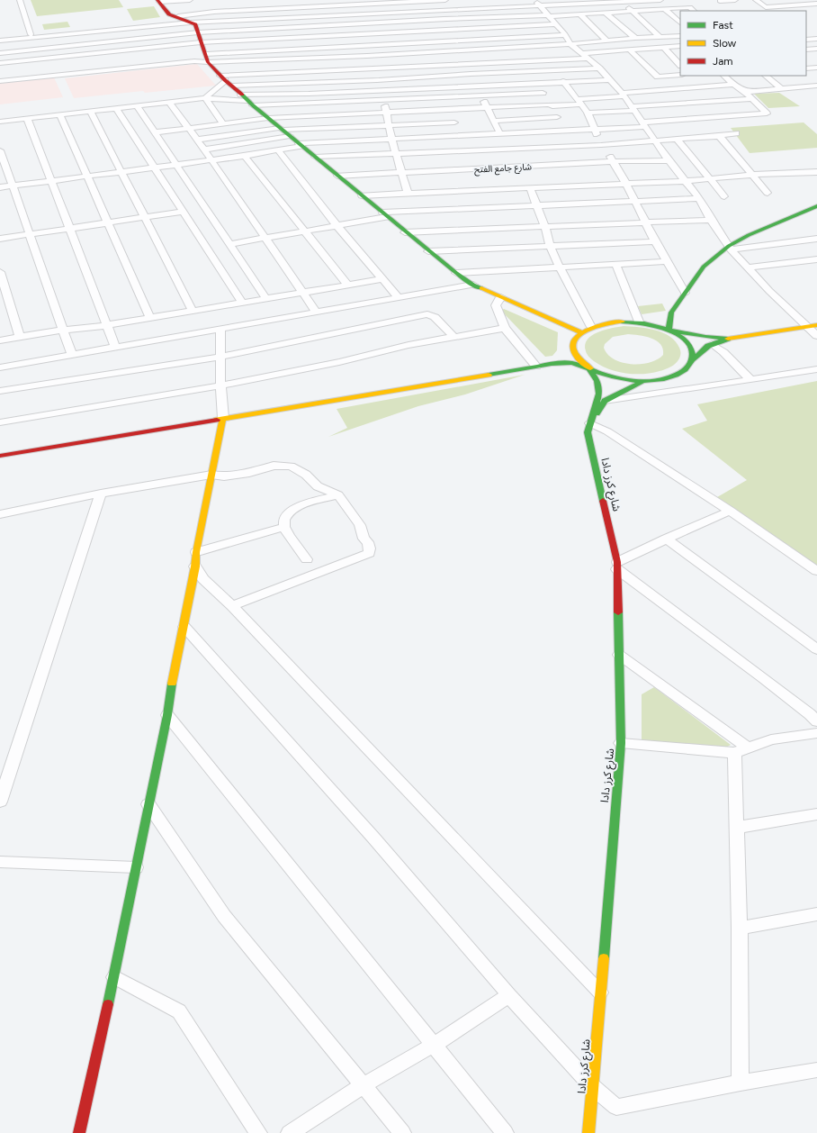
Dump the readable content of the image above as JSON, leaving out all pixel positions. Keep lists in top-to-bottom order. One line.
{"streets":{"main road":["شارع كرز دادا"],"street":["شارع جامع الفتح"]},"legend":["Fast","Slow","Jam"]}
